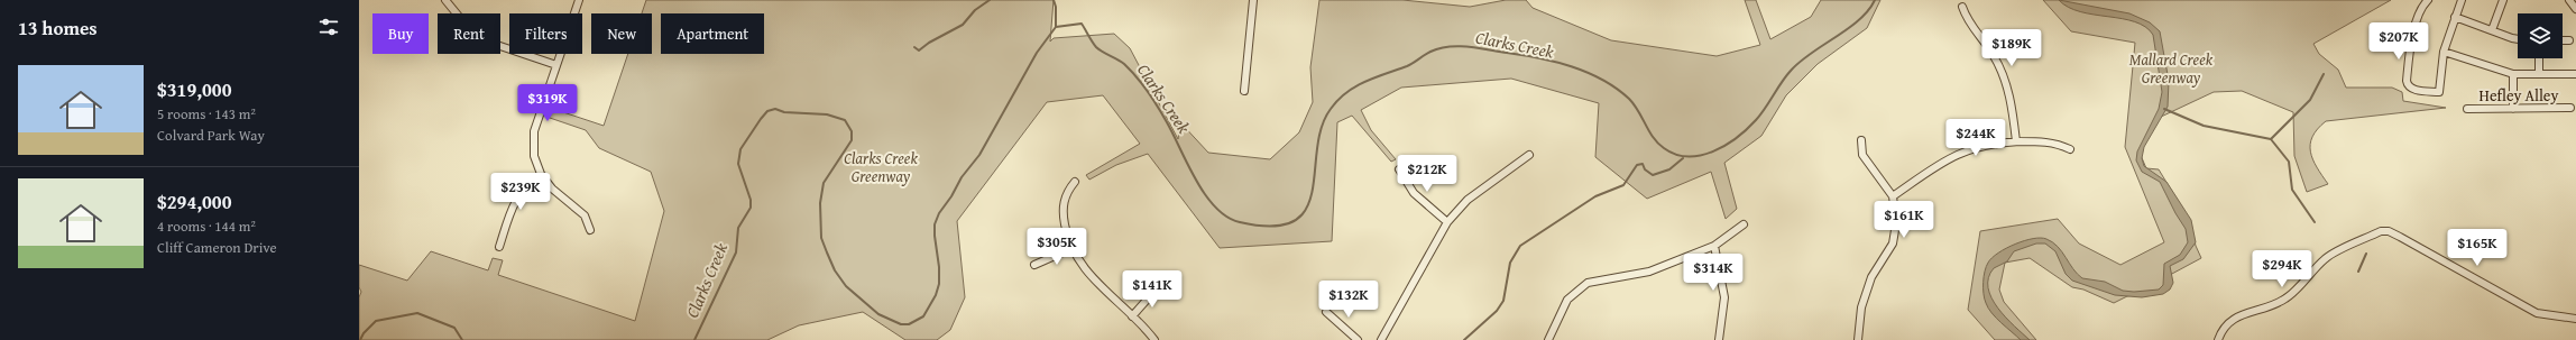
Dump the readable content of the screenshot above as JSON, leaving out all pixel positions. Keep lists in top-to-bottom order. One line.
{"streets":{"street":["Hefley Alley"]},"water":["Clarks Creek"],"parks":["Mallard Creek Greenway","Clarks Creek Greenway"],"page":{"heading":"13 homes","chip":["Buy","Rent","Filters","New","Apartment"],"price":["$207K","$189K","$319K","$244K","$212K","$239K","$161K","$305K","$165K","$294K","$314K","$141K","$132K"],"list":[{"name":"$319,000","note":"5 rooms · 143 m² · Colvard Park Way"},{"name":"$294,000","note":"4 rooms · 144 m² · Cliff Cameron Drive"}]}}
